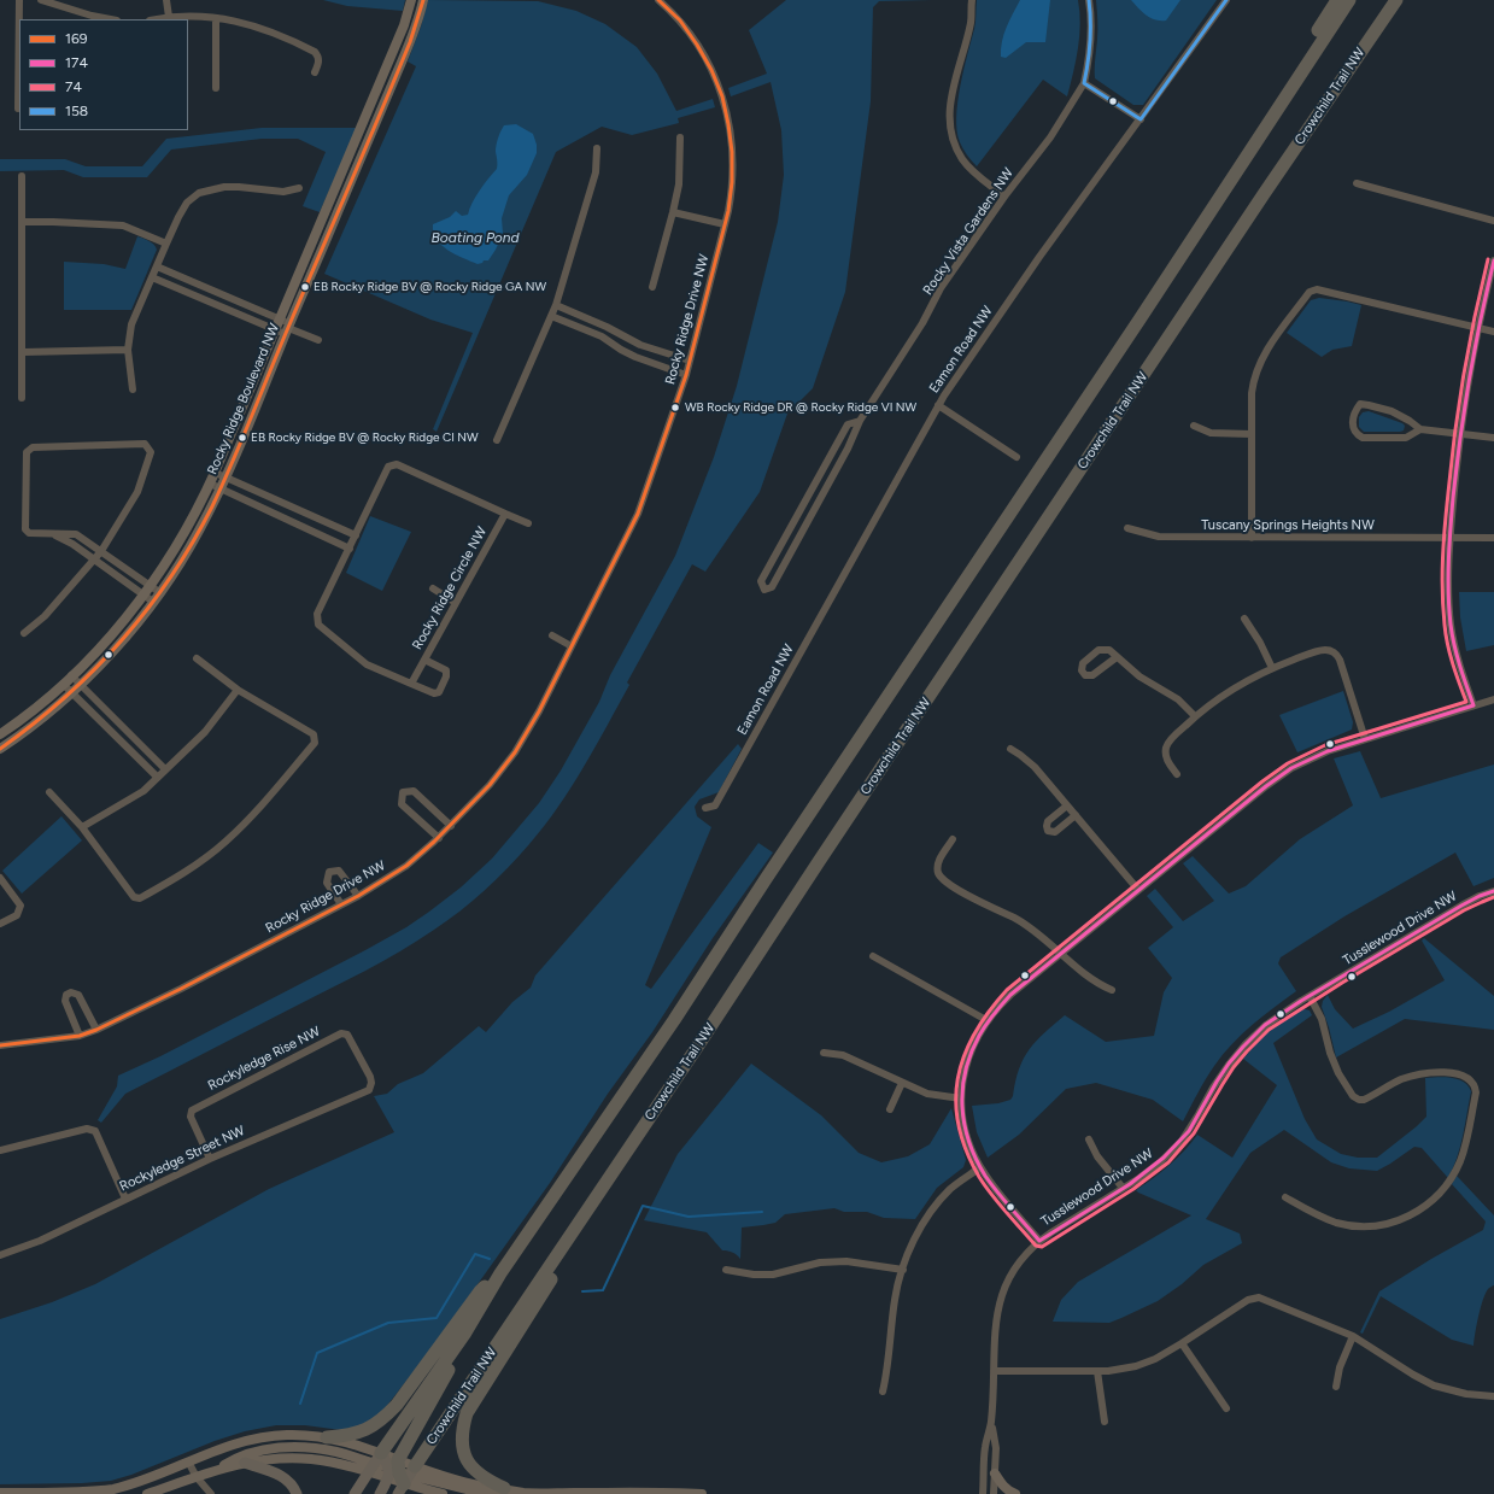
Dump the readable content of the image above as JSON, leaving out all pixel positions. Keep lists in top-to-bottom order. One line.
{"streets":{"highway":["Crowchild Trail NW"],"street":["Rocky Vista Gardens NW","Rocky Ridge Drive NW","Eamon Road NW","Rocky Ridge Boulevard NW","Tuscany Springs Heights NW","Rocky Ridge Circle NW","Tusslewood Drive NW","Rockyledge Rise NW","Rockyledge Street NW"]},"crossings":[["Rockyledge Rise NW","Rockyledge Street NW"]],"water":["Boating Pond"],"places":["EB Rocky Ridge BV @ Rocky Ridge GA NW","WB Rocky Ridge DR @ Rocky Ridge VI NW","EB Rocky Ridge BV @ Rocky Ridge CI NW"],"lines":["transit line 169","transit line 158","transit line 74","transit line 174"],"legend":["169","174","74","158"]}
